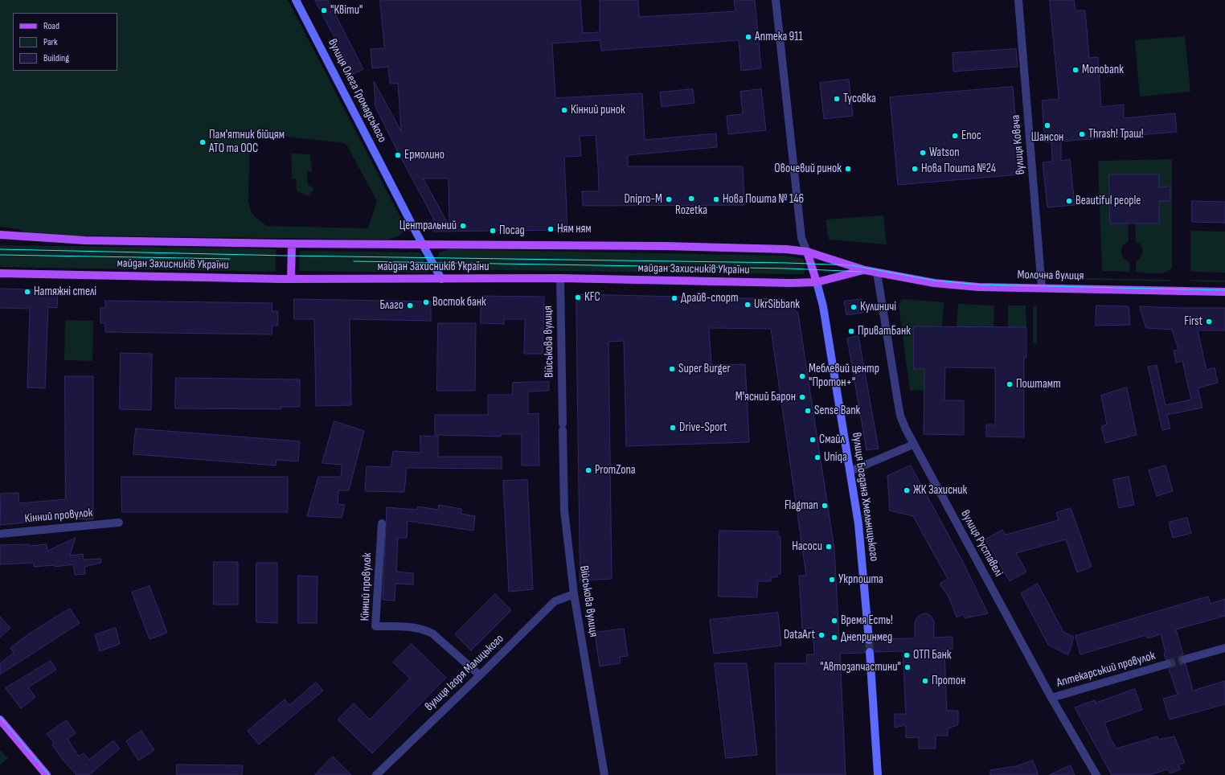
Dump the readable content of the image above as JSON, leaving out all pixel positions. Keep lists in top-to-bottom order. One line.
{"streets":{"main road":["вулиця Олега Громадського","майдан Захисників України","Молочна вулиця","вулиця Богдана Хмельницького"],"street":["вулиця Ковача","Військова вулиця","Кінний провулок","вулиця Руставелі","Аптекарський провулок","вулиця Ігоря Малицького"]},"crossings":[["вулиця Олега Громадського","майдан Захисників України"],["вулиця Ковача","Молочна вулиця"],["майдан Захисників України","Молочна вулиця"],["майдан Захисників України","Військова вулиця"],["майдан Захисників України","вулиця Богдана Хмельницького"],["майдан Захисників України","вулиця Руставелі"],["Молочна вулиця","вулиця Руставелі"],["Військова вулиця","вулиця Ігоря Малицького"],["Кінний провулок","вулиця Ігоря Малицького"],["вулиця Руставелі","Аптекарський провулок"]],"places":["\"Квіти\"","Аптека 911","Monobank","Тусовка","Кінний ринок","Шансон","Thrash! Траш!","Епос","Пам'ятник бійцям АТО та ООС","Watson","Ермолино","Овочевий ринок","Нова Пошта №24","Rozetka","Dnipro-M","Нова Пошта № 146","Beautiful people","Центральний","Ням ням","Посад","Натяжні стелі","KFC","Драйв-спорт","Восток банк","UkrSibbank","Благо","Кулиничі","First","ПриватБанк","Super Burger","Меблевий центр \"Протон+\"","Поштамт","М'ясний Барон","Sense Bank","Drive-Sport","Смайл","Uniqa","PromZona","ЖК Захисник","Flagman","Насоси","Укрпошта","Время Есть!","DataArt","Днепринмед","ОТП Банк","\"Автозапчастини\"","Протон"],"legend":["Road","Park","Building"]}
